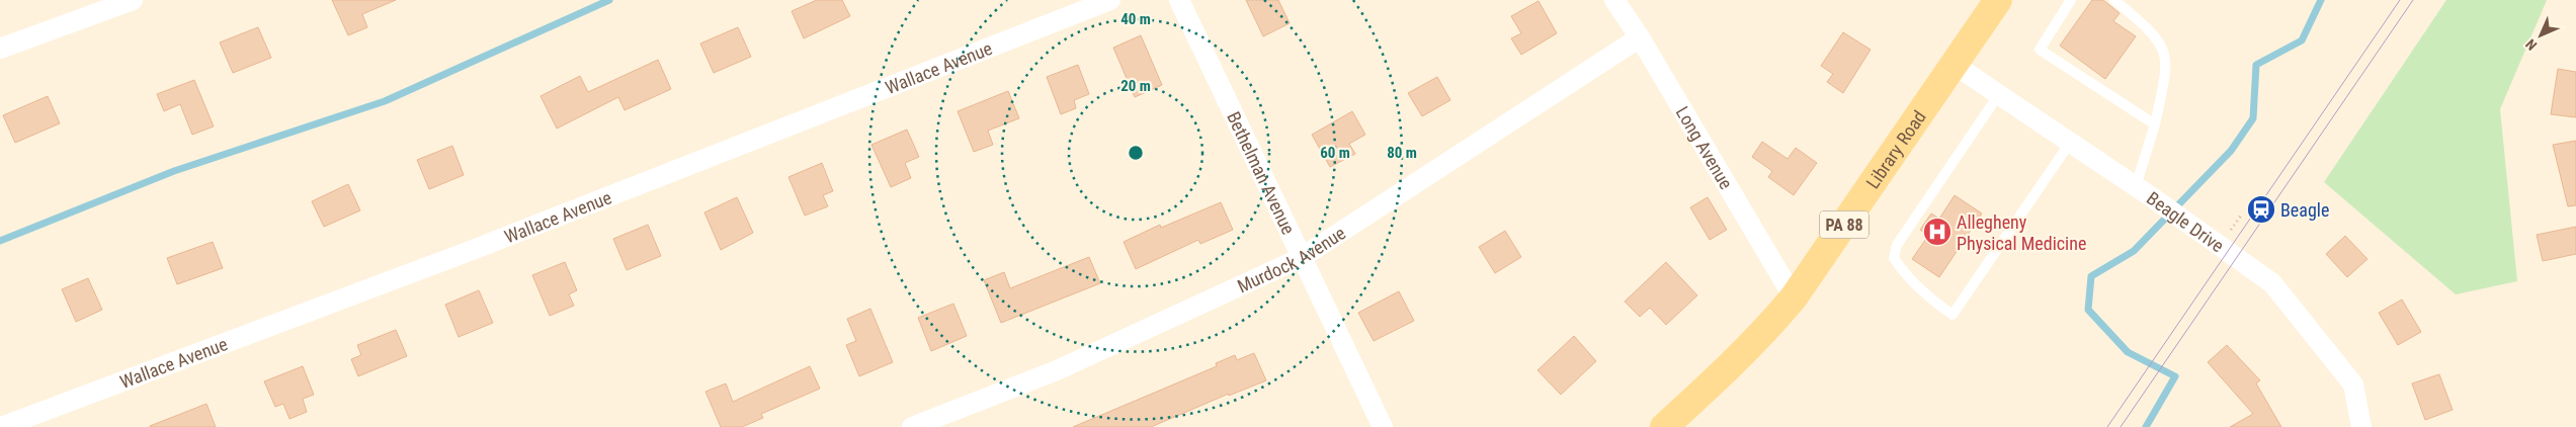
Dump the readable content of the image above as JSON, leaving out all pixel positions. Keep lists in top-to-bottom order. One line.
{"streets":{"main road":["Library Road","PA 88"],"street":["Wallace Avenue","Long Avenue","Bethelman Avenue","Beagle Drive","Murdock Avenue"]},"crossings":[["Long Avenue","Library Road"],["Long Avenue","Murdock Avenue"],["Library Road","Beagle Drive"],["Bethelman Avenue","Murdock Avenue"]],"places":{"station":["Beagle"],"hospital":["Allegheny Physical Medicine"]},"north":"bottom left","rings":["40 m","20 m","60 m","80 m"]}
